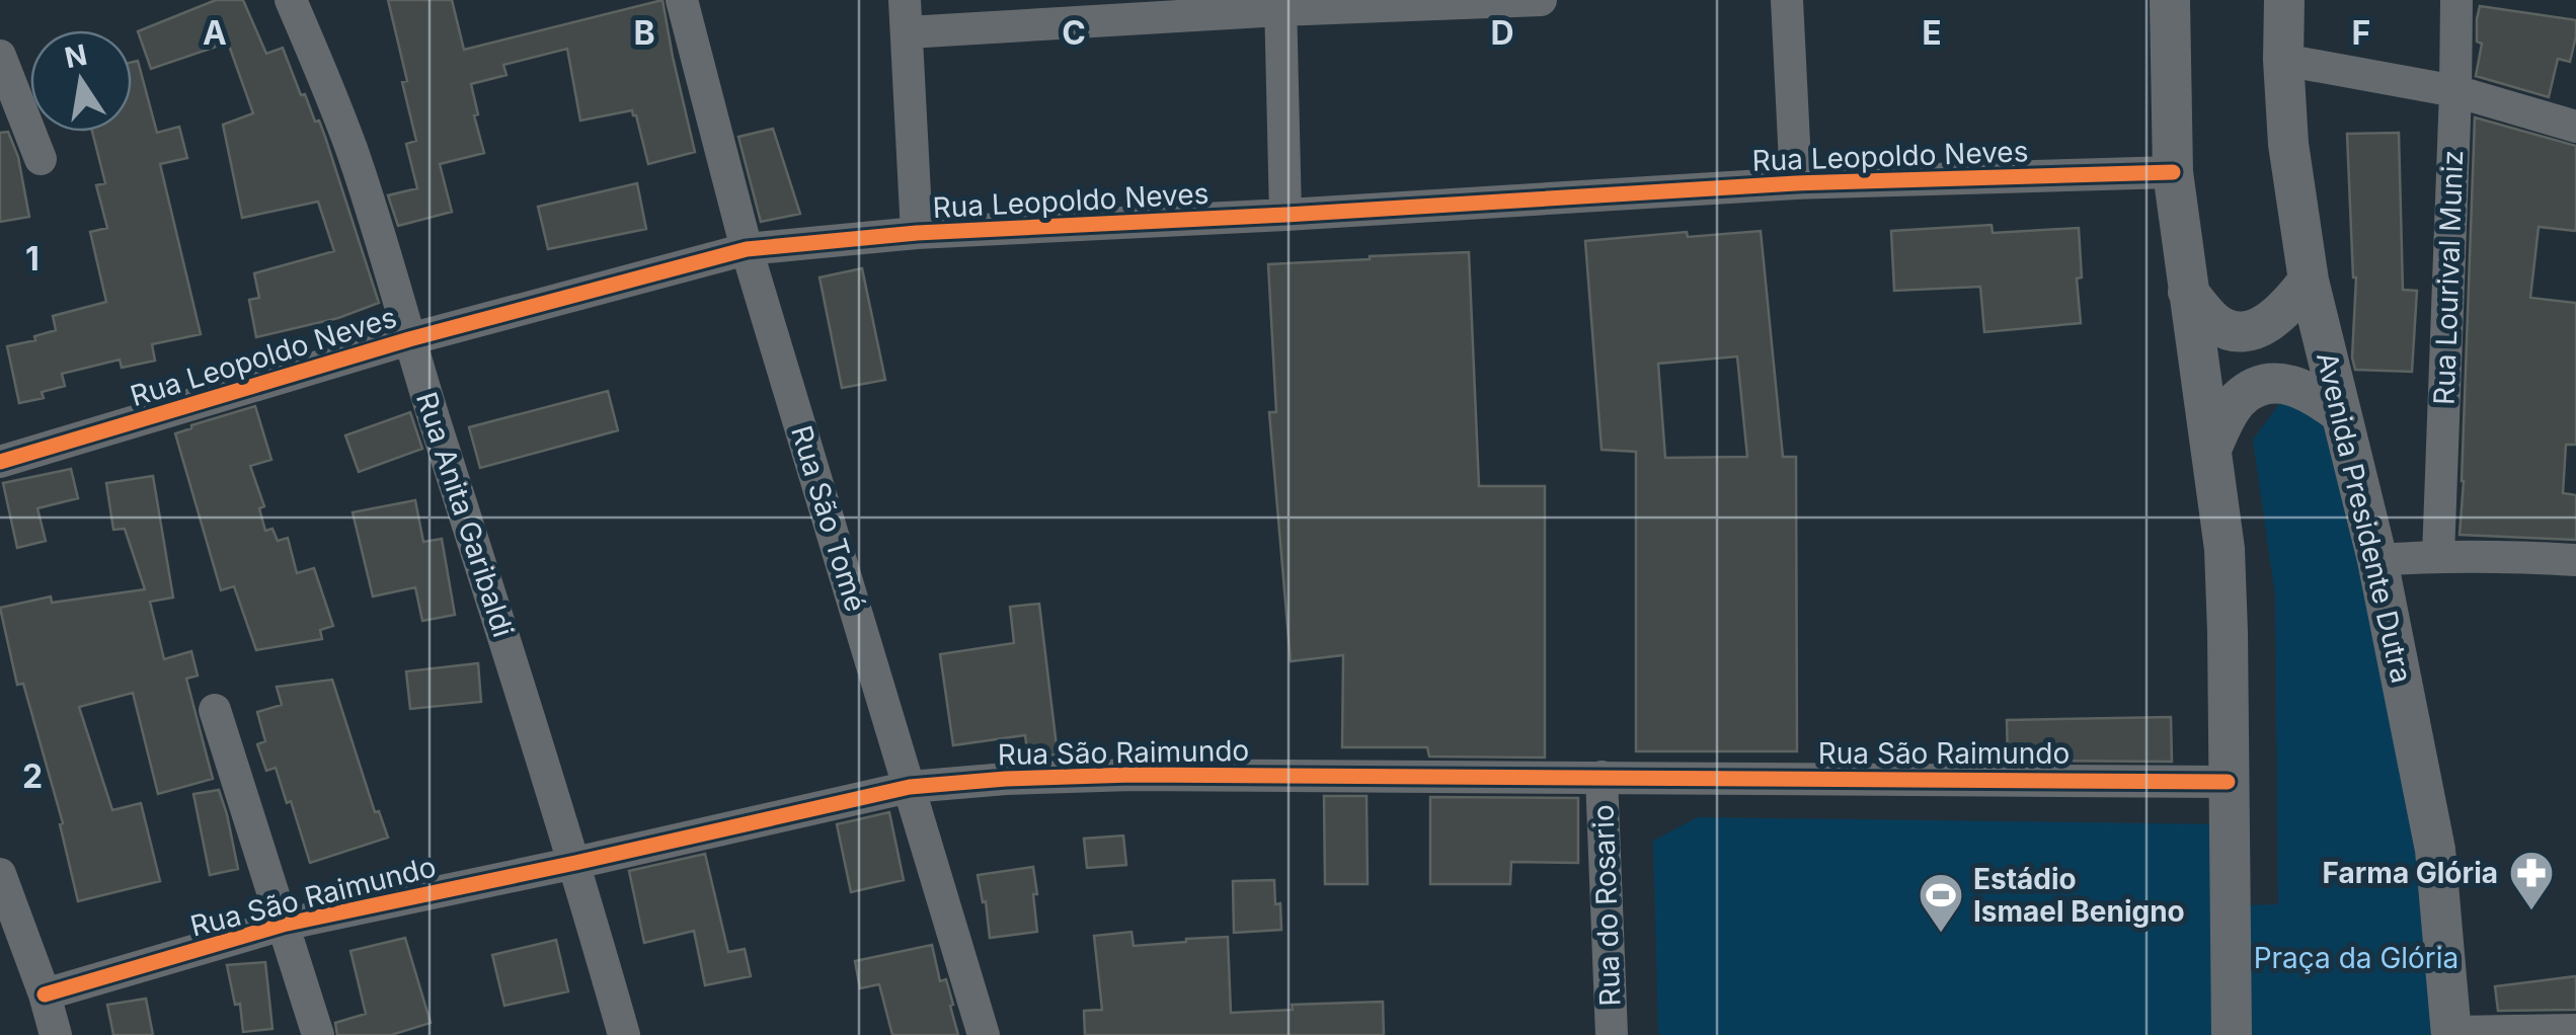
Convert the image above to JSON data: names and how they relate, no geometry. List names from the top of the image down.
{
  "streets": {
    "street": [
      "Rua Leopoldo Neves",
      "Rua Lourival Muniz",
      "Rua Anita Garibaldi",
      "Avenida Presidente Dutra",
      "Rua São Tomé",
      "Rua São Raimundo",
      "Rua do Rosario"
    ]
  },
  "crossings": [
    ["Rua Leopoldo Neves", "Rua Anita Garibaldi"],
    ["Rua Leopoldo Neves", "Rua São Tomé"],
    ["Rua Anita Garibaldi", "Rua São Raimundo"],
    ["Rua São Tomé", "Rua São Raimundo"],
    ["Rua São Raimundo", "Rua do Rosario"]
  ],
  "parks": ["Praça da Glória"],
  "places": {
    "pharmacy": ["Farma Glória"],
    "sports": ["Estádio Ismael Benigno"]
  },
  "north": "top",
  "grid": {
    "columns": [
      "A",
      "B",
      "C",
      "D",
      "E",
      "F"
    ],
    "rows": ["1", "2"]
  }
}
